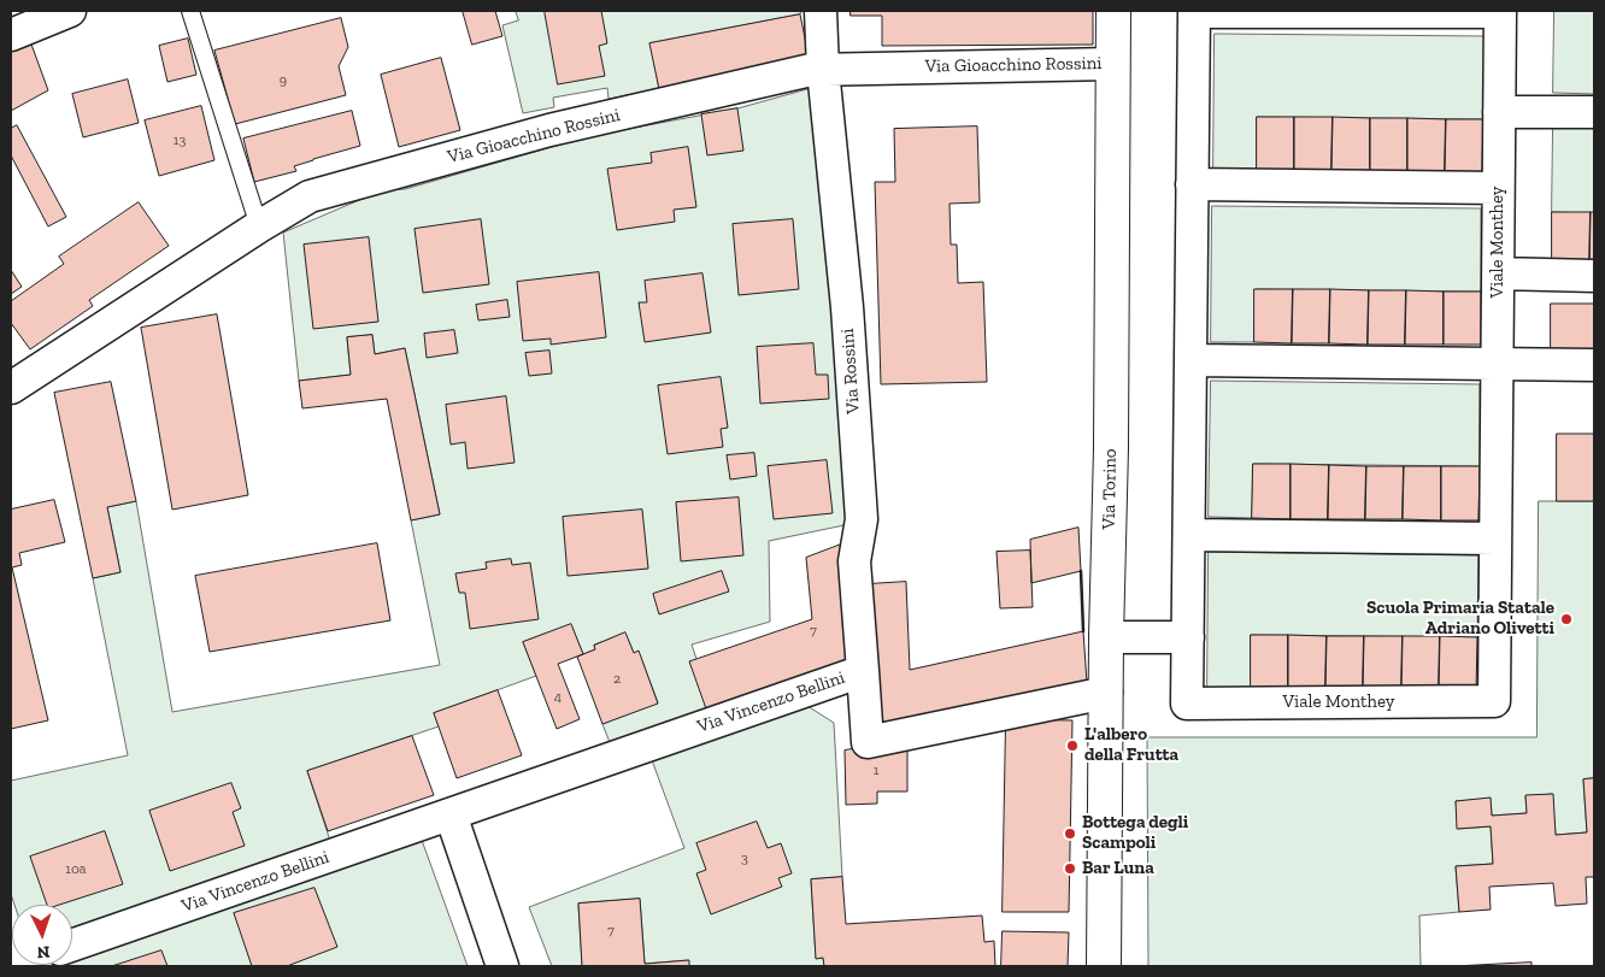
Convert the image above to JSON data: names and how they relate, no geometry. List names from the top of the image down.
{
  "streets": {
    "street": [
      "Via Gioacchino Rossini",
      "Viale Monthey",
      "Via Rossini",
      "Via Torino",
      "Via Vincenzo Bellini"
    ]
  },
  "crossings": [
    ["Via Gioacchino Rossini", "Via Rossini"],
    ["Via Gioacchino Rossini", "Via Torino"],
    ["Via Rossini", "Via Vincenzo Bellini"],
    ["Via Torino", "Via Vincenzo Bellini"]
  ],
  "places": [
    "Scuola Primaria Statale Adriano Olivetti",
    "L'albero della Frutta",
    "Bottega degli Scampoli",
    "Bar Luna"
  ],
  "house_numbers": [
    "9",
    "13",
    "7",
    "2",
    "4",
    "1",
    "3",
    "10a",
    "7"
  ],
  "north": "bottom"
}
